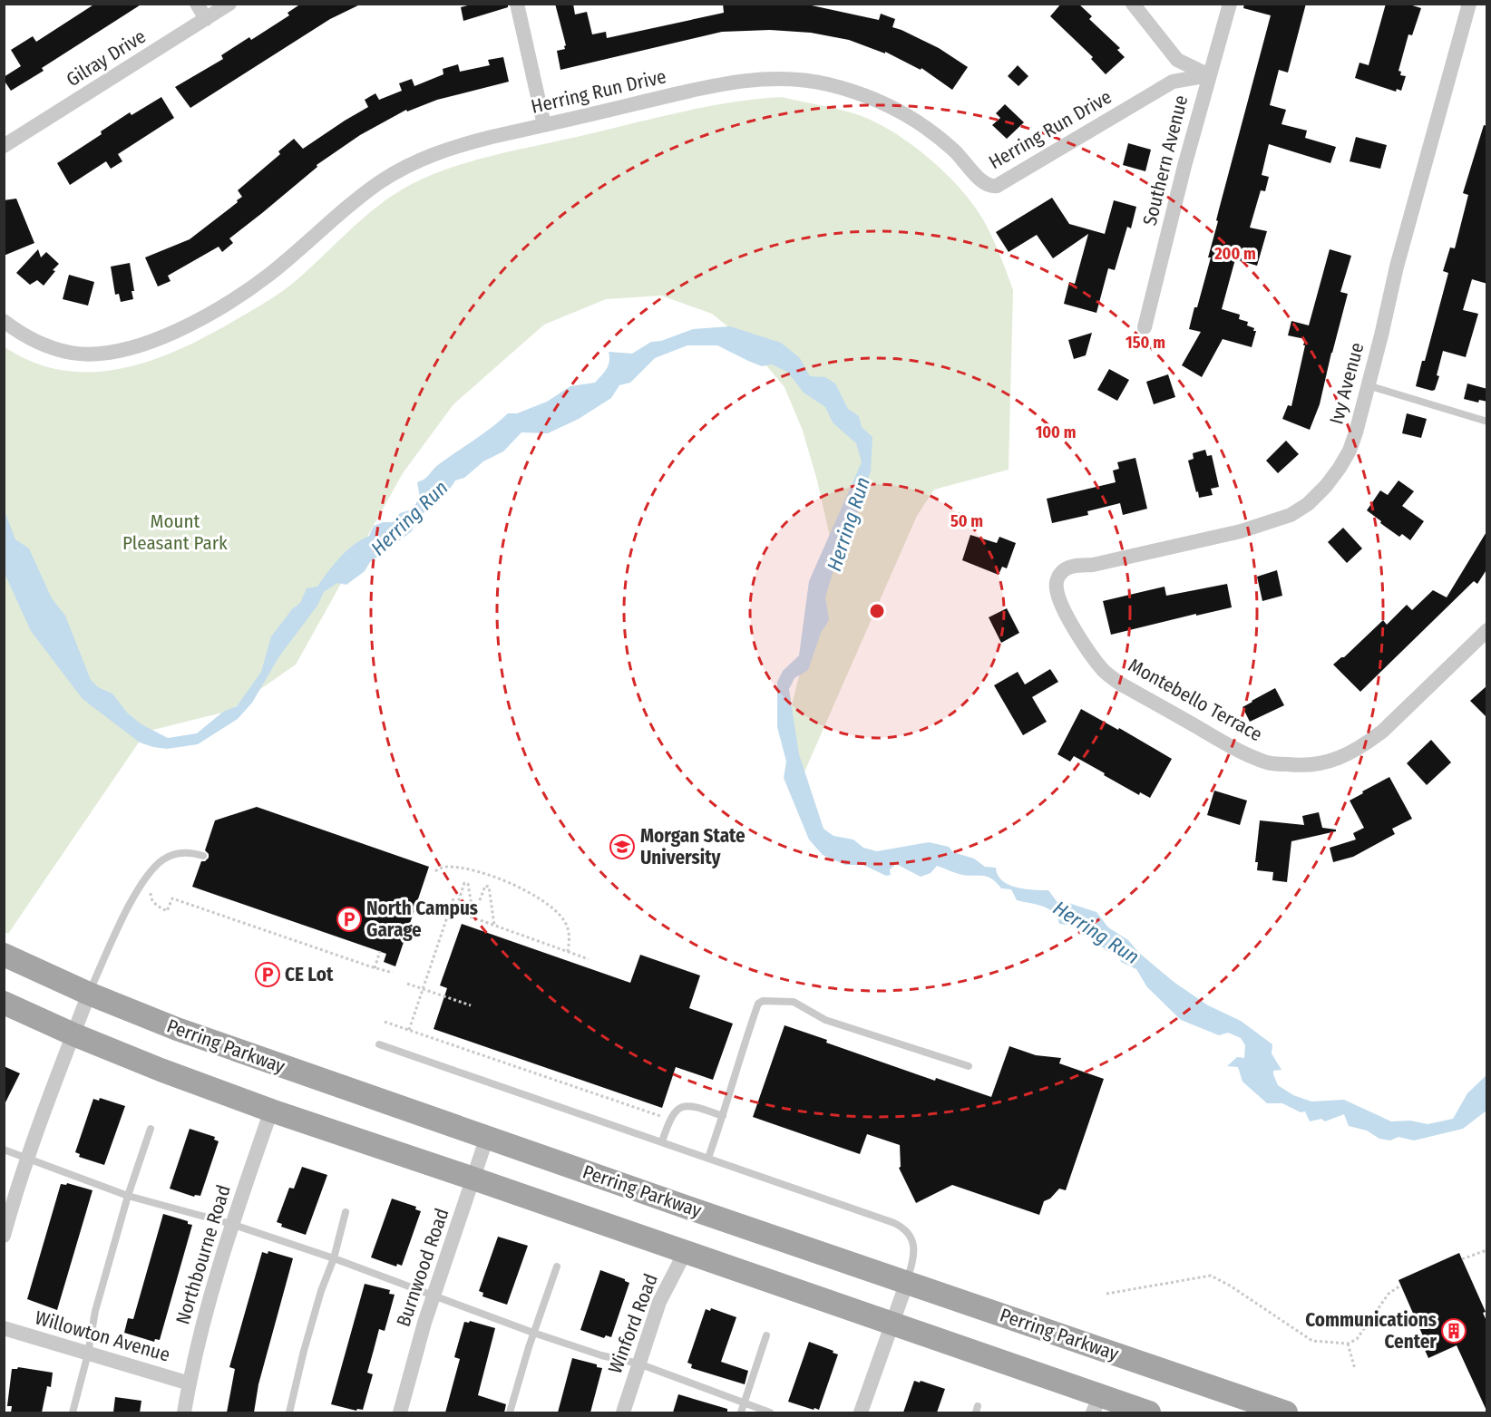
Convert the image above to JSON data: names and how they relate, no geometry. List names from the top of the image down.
{
  "streets": {
    "main road": ["Perring Parkway"],
    "street": [
      "Gilray Drive",
      "Herring Run Drive",
      "Southern Avenue",
      "Ivy Avenue",
      "Montebello Terrace",
      "Northbourne Road",
      "Burnwood Road",
      "Winford Road",
      "Willowton Avenue"
    ]
  },
  "crossings": [
    ["Herring Run Drive", "Southern Avenue"],
    ["Ivy Avenue", "Montebello Terrace"],
    ["Perring Parkway", "Burnwood Road"],
    ["Northbourne Road", "Willowton Avenue"]
  ],
  "water": ["Herring Run"],
  "parks": ["Mount Pleasant Park"],
  "places": {
    "school or university": ["Morgan State University"],
    "parking": ["North Campus Garage", "CE Lot"],
    "building": ["Communications Center"]
  },
  "rings": [
    "200 m",
    "150 m",
    "100 m",
    "50 m"
  ]
}
